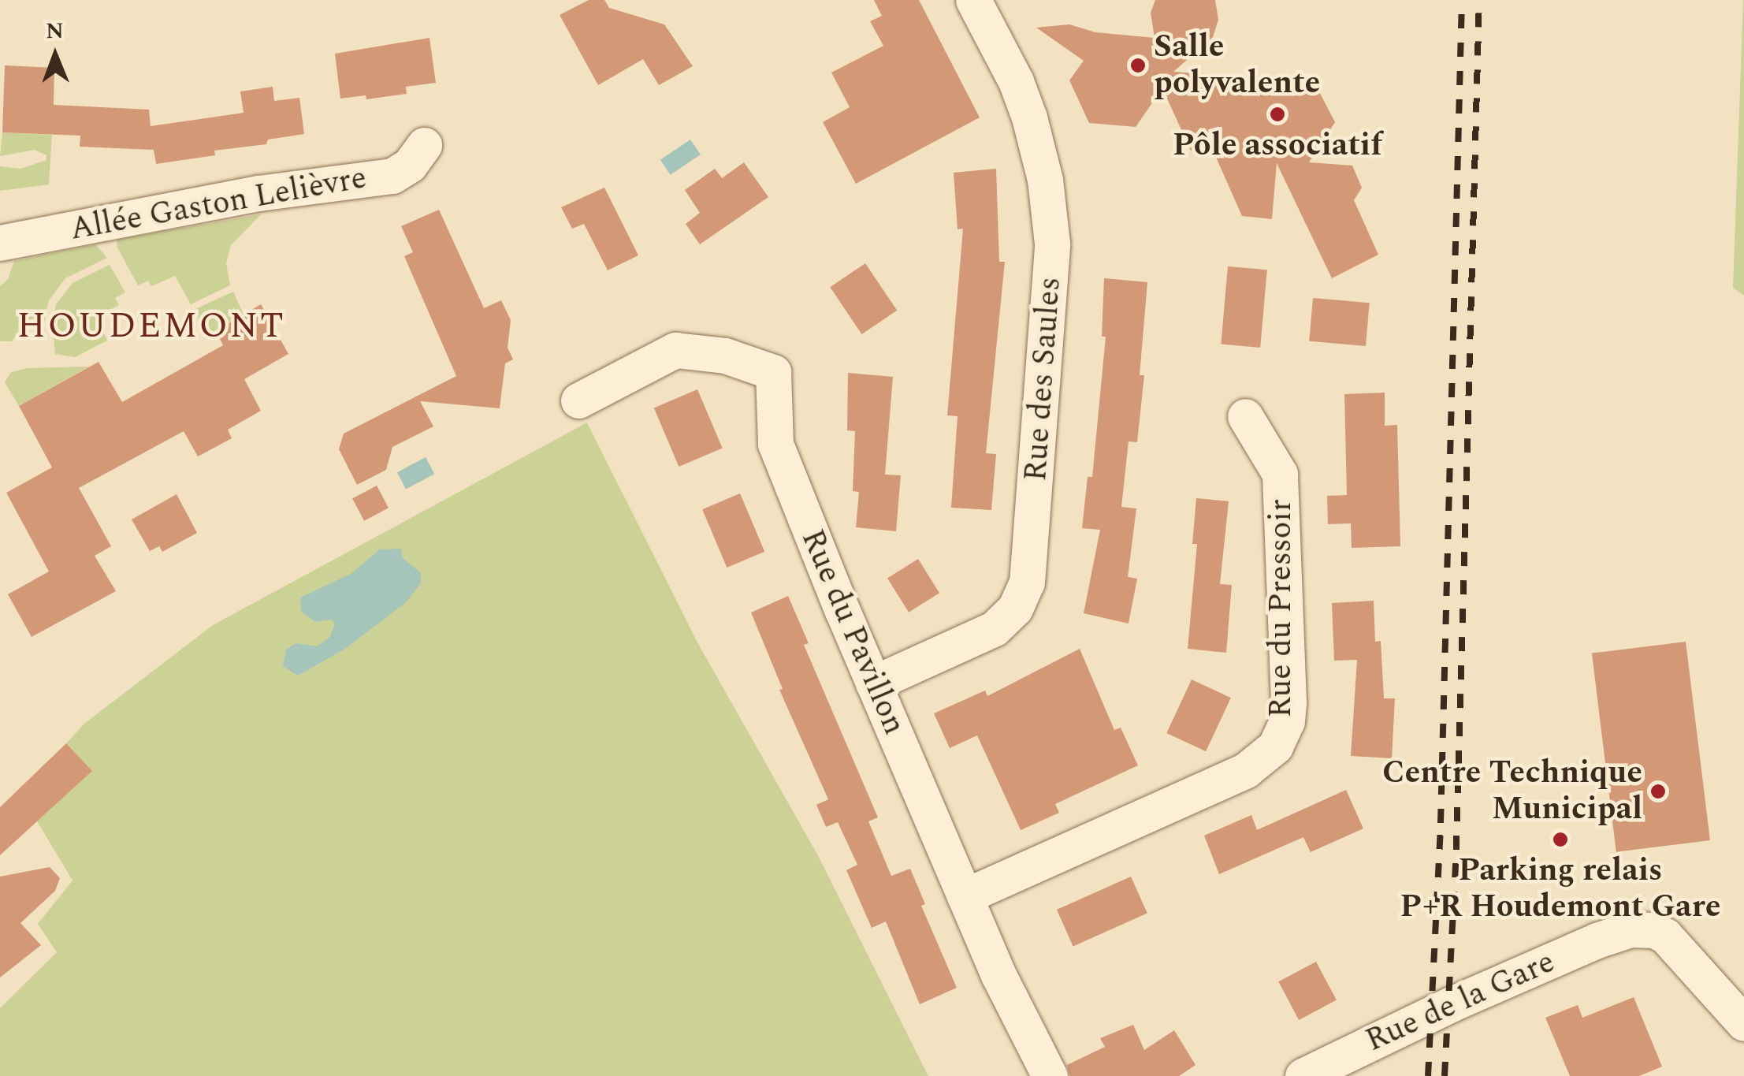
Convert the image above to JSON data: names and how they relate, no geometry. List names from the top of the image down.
{
  "streets": {
    "street": [
      "Allée Gaston Lelièvre",
      "Rue des Saules",
      "Rue du Pressoir",
      "Rue du Pavillon",
      "Rue de la Gare"
    ]
  },
  "crossings": [
    ["Rue des Saules", "Rue du Pavillon"],
    ["Rue du Pressoir", "Rue du Pavillon"]
  ],
  "districts": ["HOUDEMONT"],
  "places": [
    "Salle polyvalente",
    "Pôle associatif",
    "Centre Technique Municipal",
    "Parking relais P+R Houdemont Gare"
  ],
  "north": "top"
}
